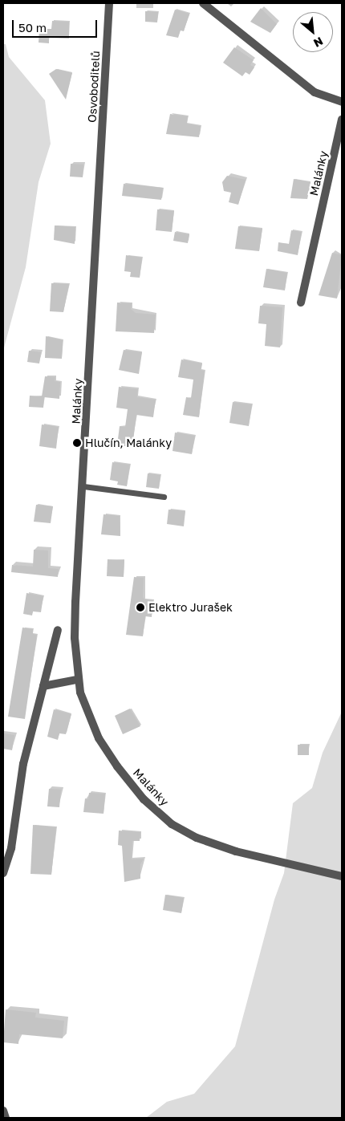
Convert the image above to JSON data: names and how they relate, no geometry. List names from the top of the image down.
{
  "streets": {
    "street": ["Osvoboditelů", "Malánky"]
  },
  "crossings": [
    ["Osvoboditelů", "Malánky"]
  ],
  "places": ["Hlučín, Malánky", "Elektro Jurašek"],
  "scale_bar": "50 m",
  "north": "bottom right"
}
